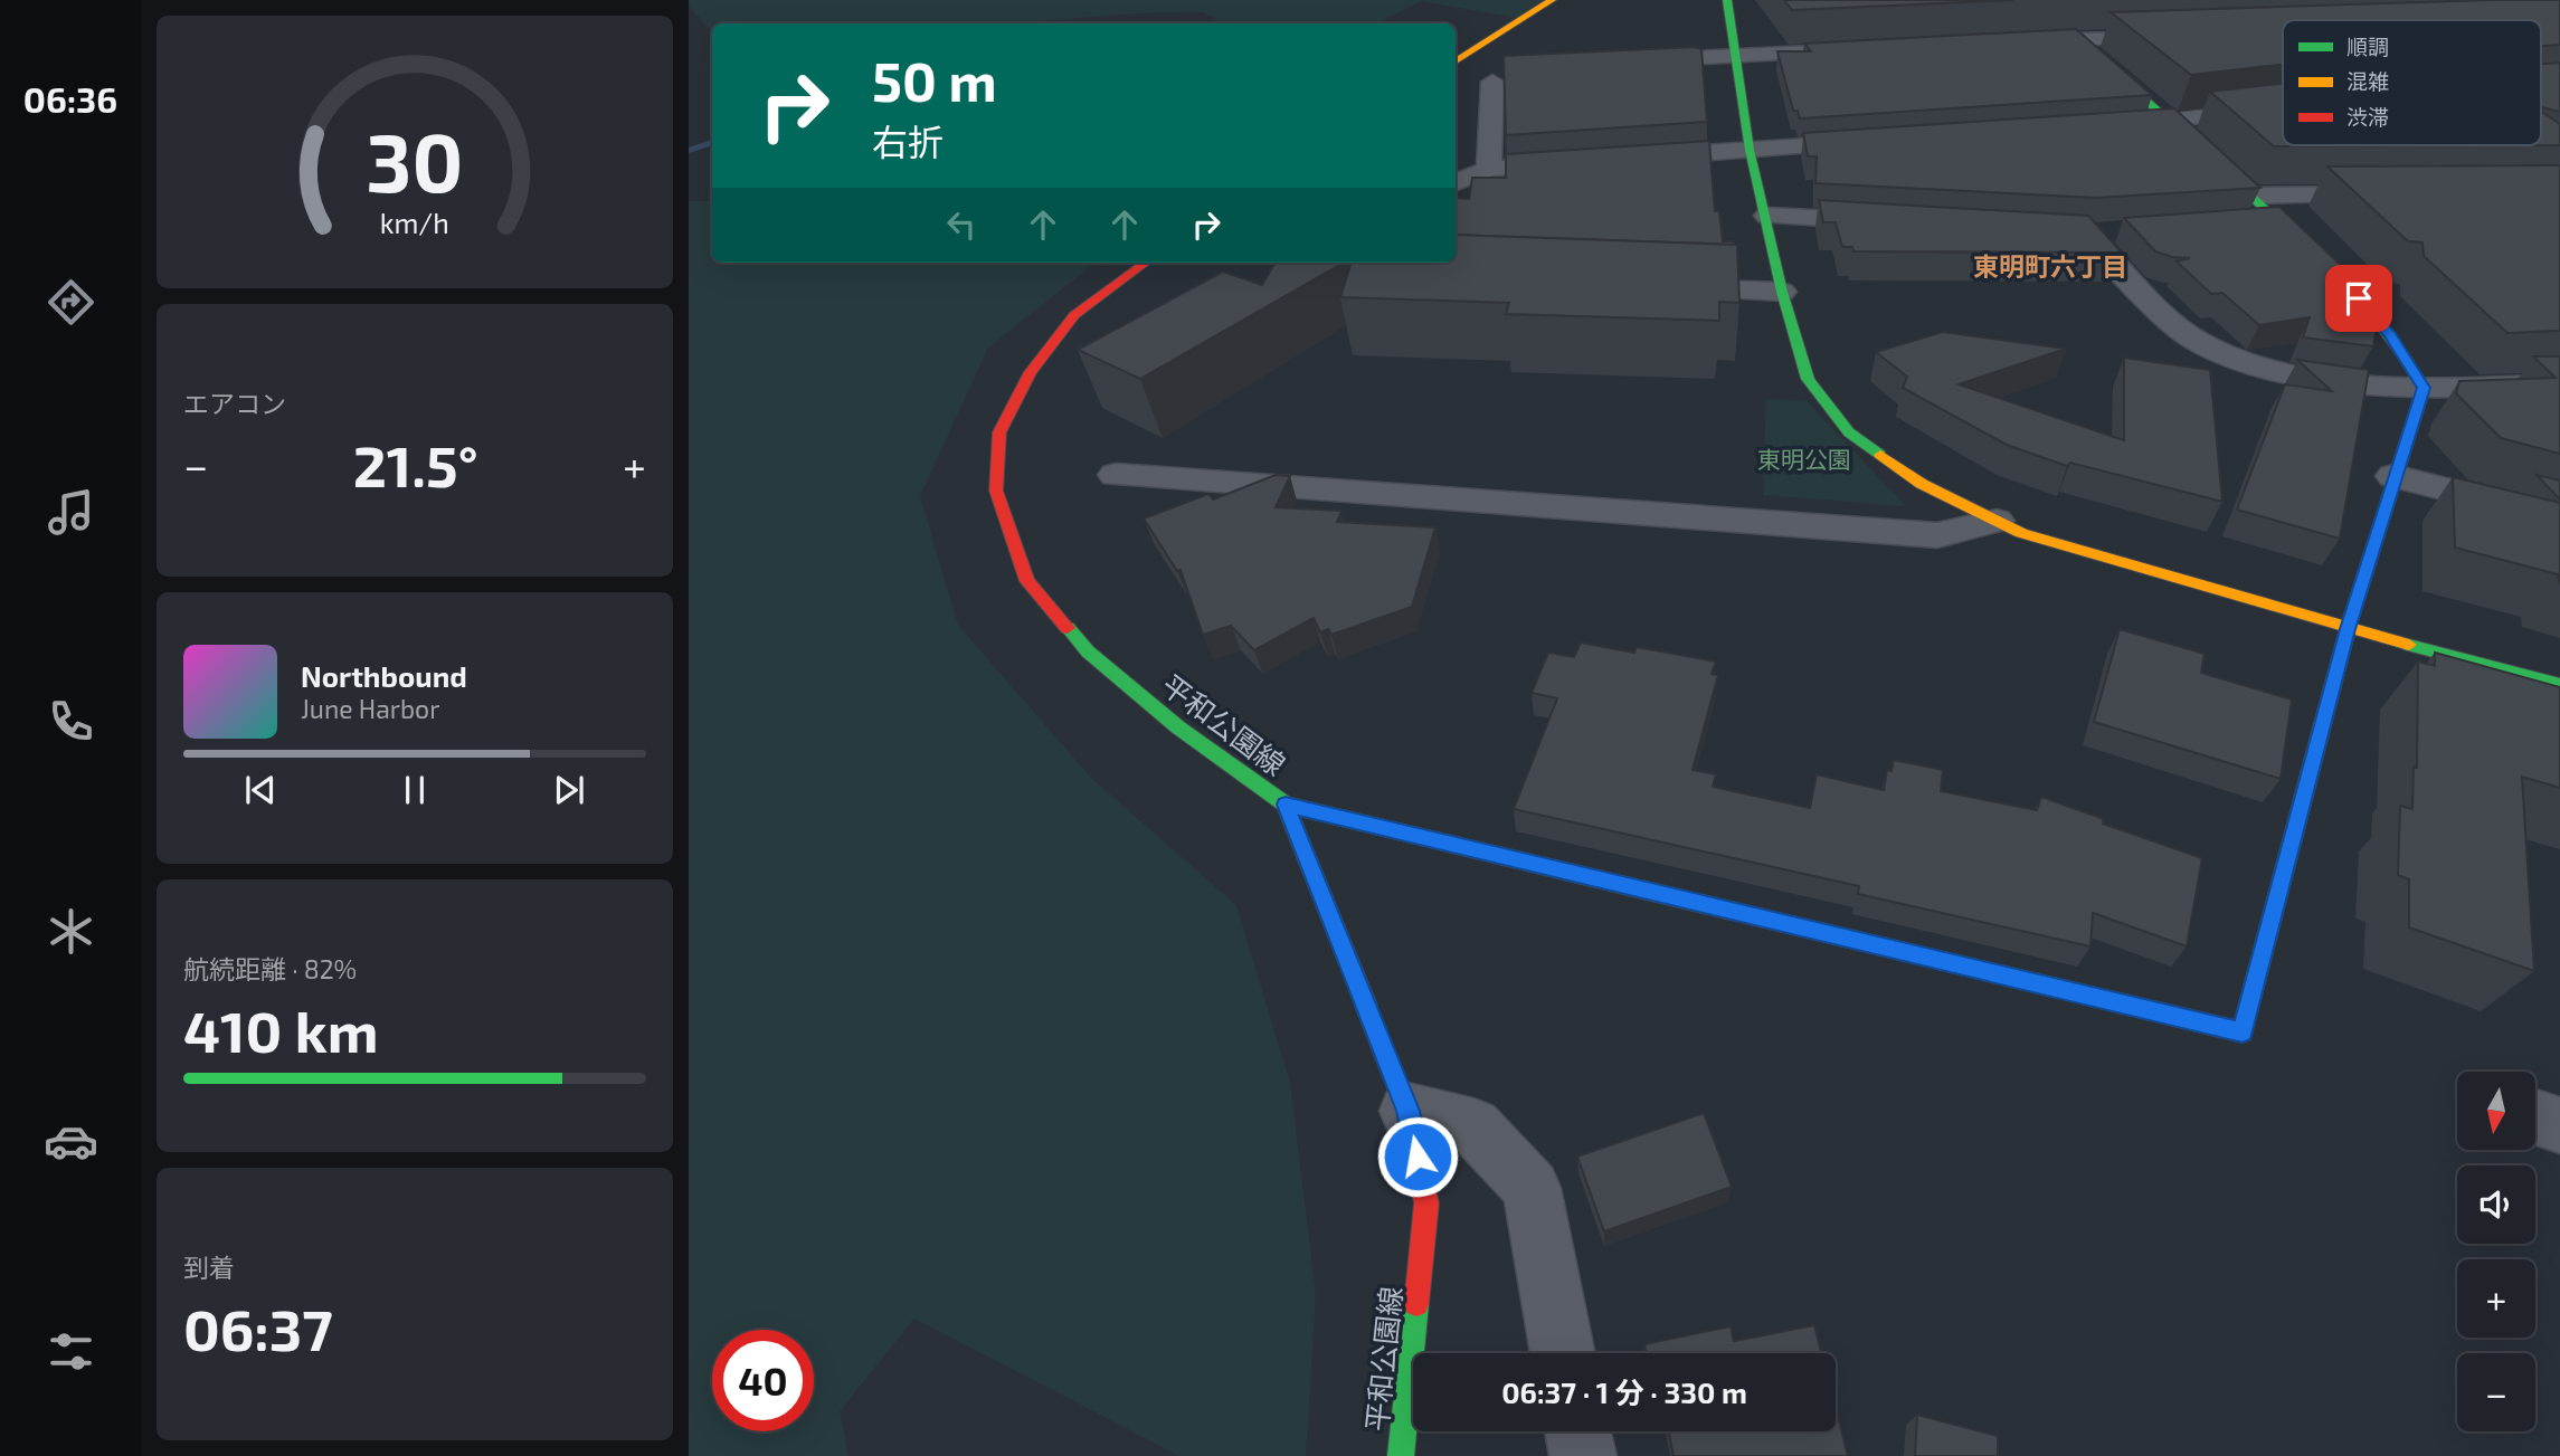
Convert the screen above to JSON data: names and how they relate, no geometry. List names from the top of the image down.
{
  "streets": {
    "street": ["平和公園線"]
  },
  "districts": ["東明町六丁目"],
  "parks": ["東明公園"],
  "legend": ["順調", "混雑", "渋滞"],
  "north": "bottom",
  "page": {
    "tabs": "06:36",
    "turn": ["50 m", "右折"],
    "tile": [
      "エアコン",
      ["航続距離 · 82%", "410 km"],
      ["到着", "06:37"]
    ],
    "heat": ["−", "21.5°", "+"],
    "song": ["Northbound", "June Harbor"],
    "map_buttons": ["+", "−"],
    "limit": "40",
    "trip": "06:37 · 1 分 · 330 m",
    "gauge": ["30", "km/h"]
  }
}
